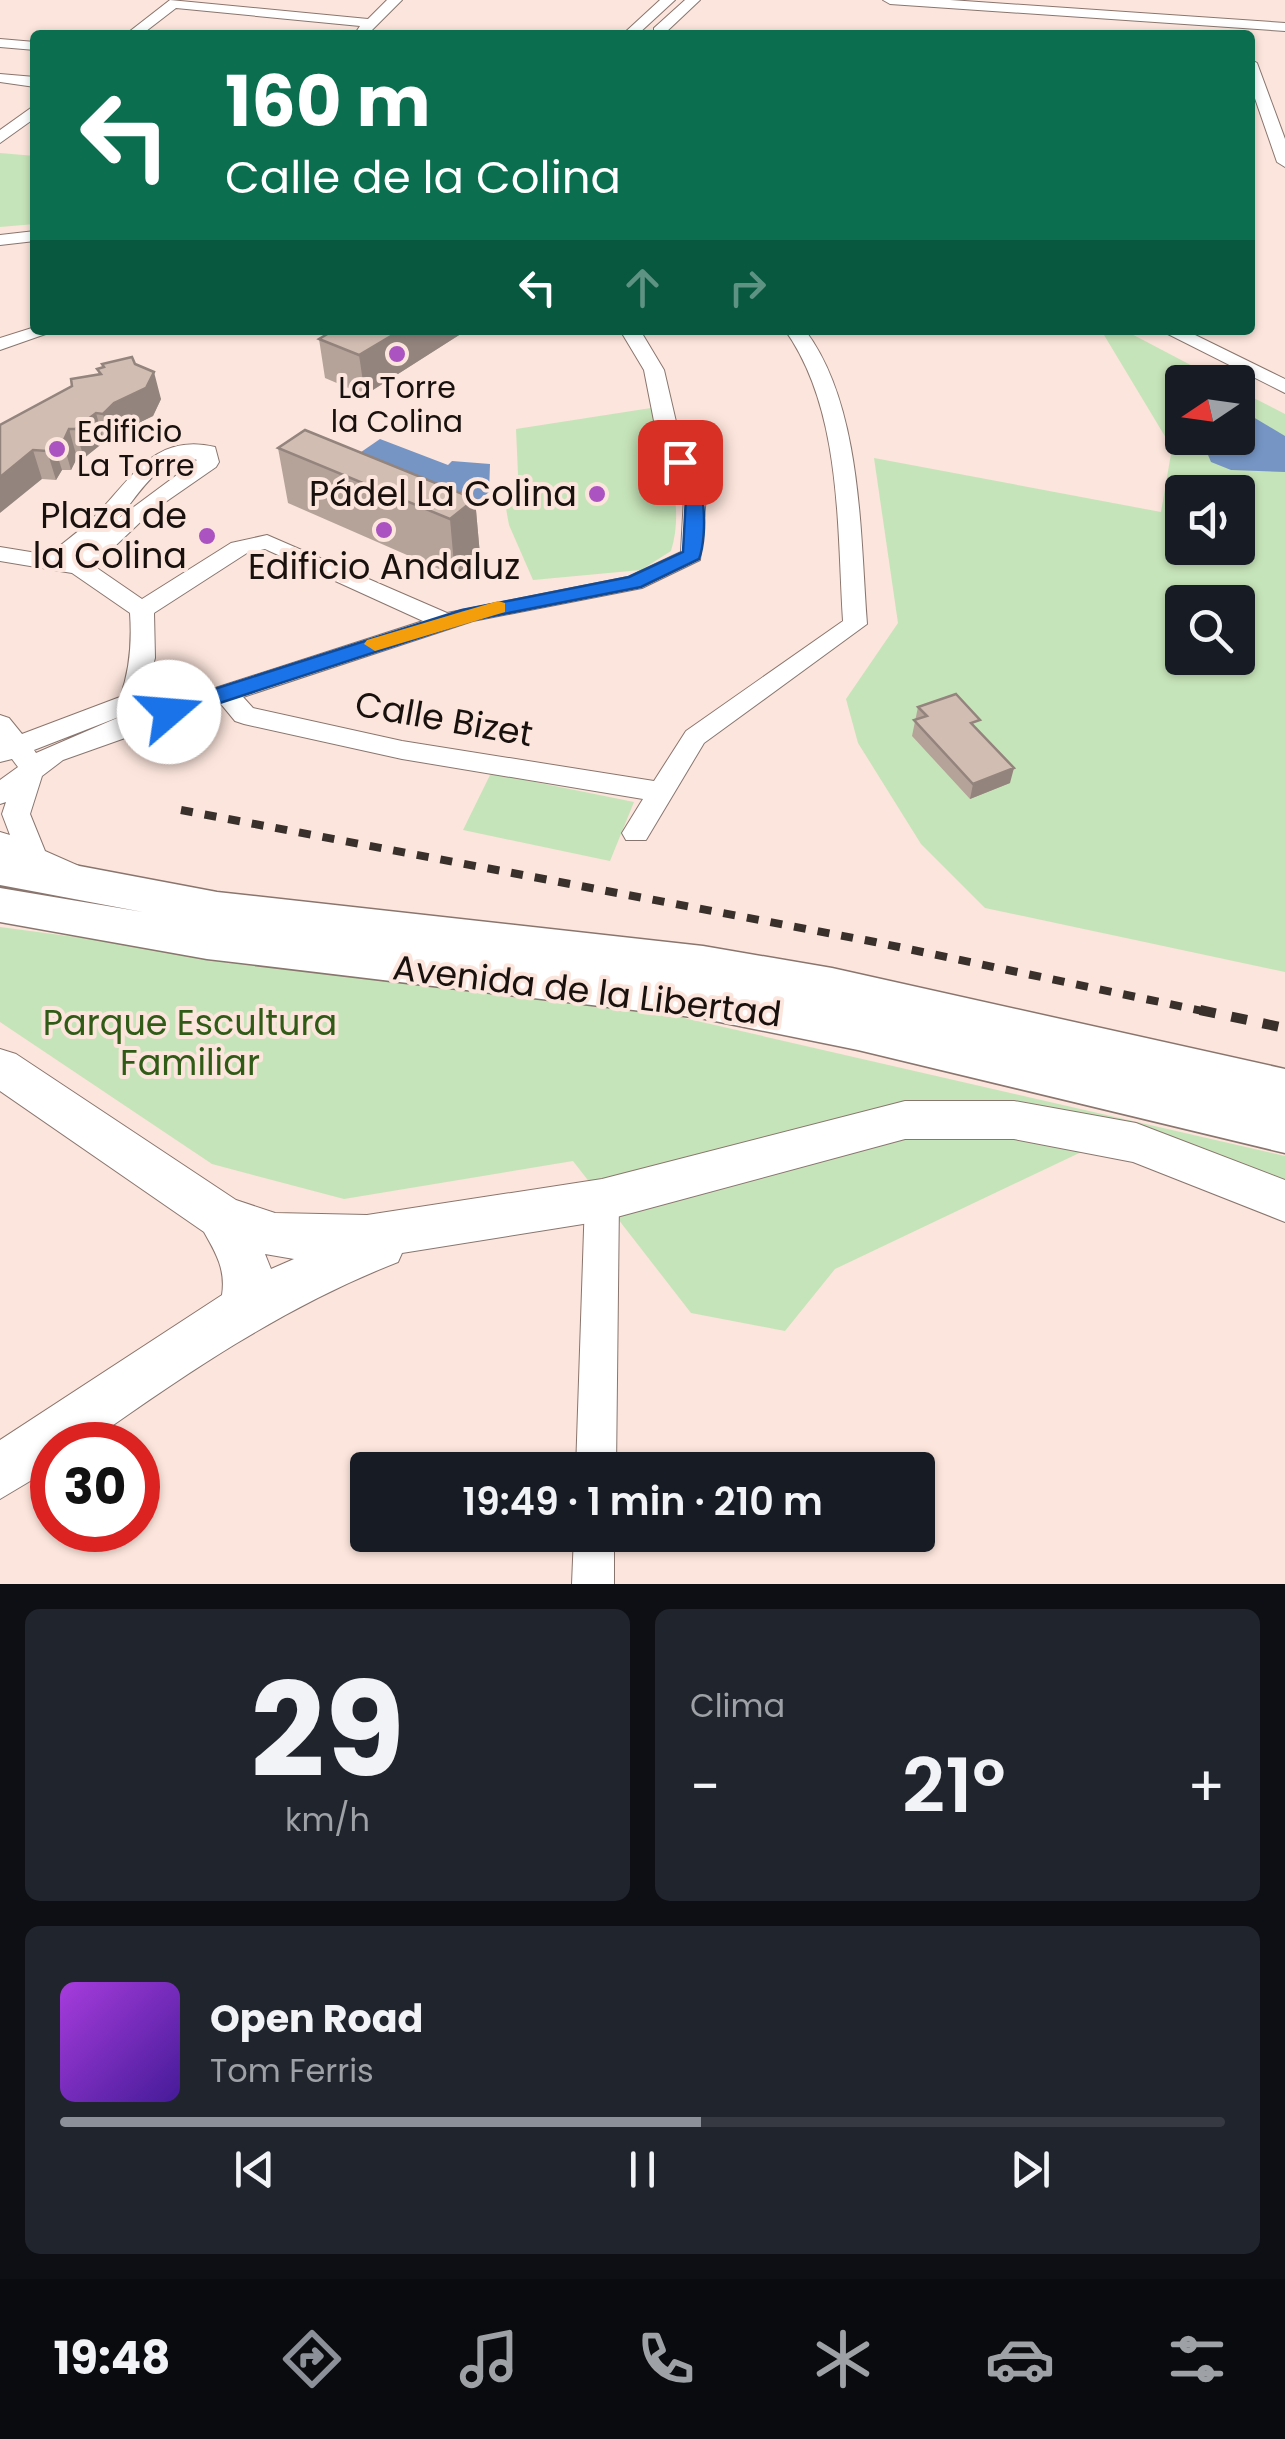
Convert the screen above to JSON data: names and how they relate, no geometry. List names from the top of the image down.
{
  "streets": {
    "main road": ["Avenida de la Libertad"],
    "street": ["Calle Bizet"]
  },
  "parks": ["Parque Escultura Familiar"],
  "places": [
    "La Torre la Colina",
    "Edificio La Torre",
    "Pádel La Colina",
    "Edificio Andaluz",
    "Plaza de la Colina"
  ],
  "north": "left",
  "page": {
    "turn": ["160 m", "Calle de la Colina"],
    "limit": "30",
    "trip": "19:49 · 1 min · 210 m",
    "tile": [
      ["29", "km/h"],
      "Clima"
    ],
    "heat": ["−", "21°", "+"],
    "song": ["Open Road", "Tom Ferris"],
    "tabs": "19:48"
  }
}
